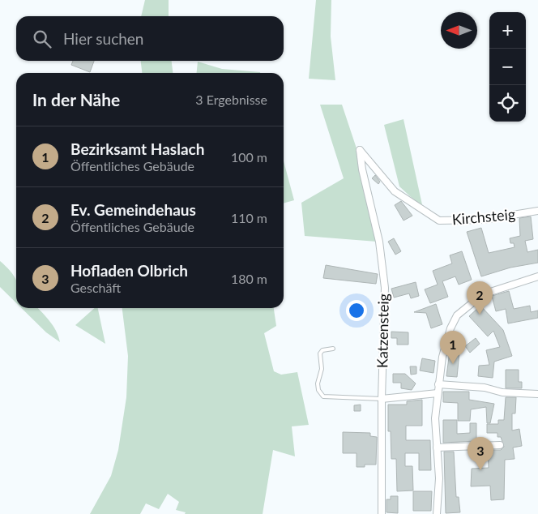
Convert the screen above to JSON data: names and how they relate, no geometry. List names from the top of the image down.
{
  "streets": {
    "street": ["Kirchsteig", "Katzensteig"]
  },
  "crossings": [
    ["Kirchsteig", "Katzensteig"]
  ],
  "north": "left",
  "page": {
    "map_buttons": ["+", "−"],
    "search": "Hier suchen",
    "heading": ["In der Nähe", "3 Ergebnisse"],
    "list": [
      {
        "mark": "1",
        "name": "Bezirksamt Haslach",
        "note": "Öffentliches Gebäude",
        "value": "100 m"
      },
      {
        "mark": "2",
        "name": "Ev. Gemeindehaus",
        "note": "Öffentliches Gebäude",
        "value": "110 m"
      },
      {
        "mark": "3",
        "name": "Hofladen Olbrich",
        "note": "Geschäft",
        "value": "180 m"
      }
    ],
    "pins": ["2", "1", "3"]
  }
}
